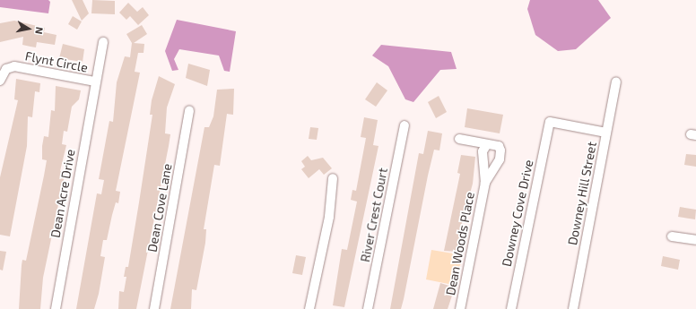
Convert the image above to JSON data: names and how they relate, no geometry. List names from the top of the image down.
{
  "streets": {
    "street": [
      "Flynt Circle",
      "Dean Acre Drive",
      "Downey Hill Street",
      "Dean Cove Lane",
      "Downey Cove Drive",
      "River Crest Court",
      "Dean Woods Place"
    ]
  },
  "crossings": [
    ["Flynt Circle", "Dean Acre Drive"],
    ["Downey Hill Street", "Downey Cove Drive"]
  ],
  "north": "right"
}
